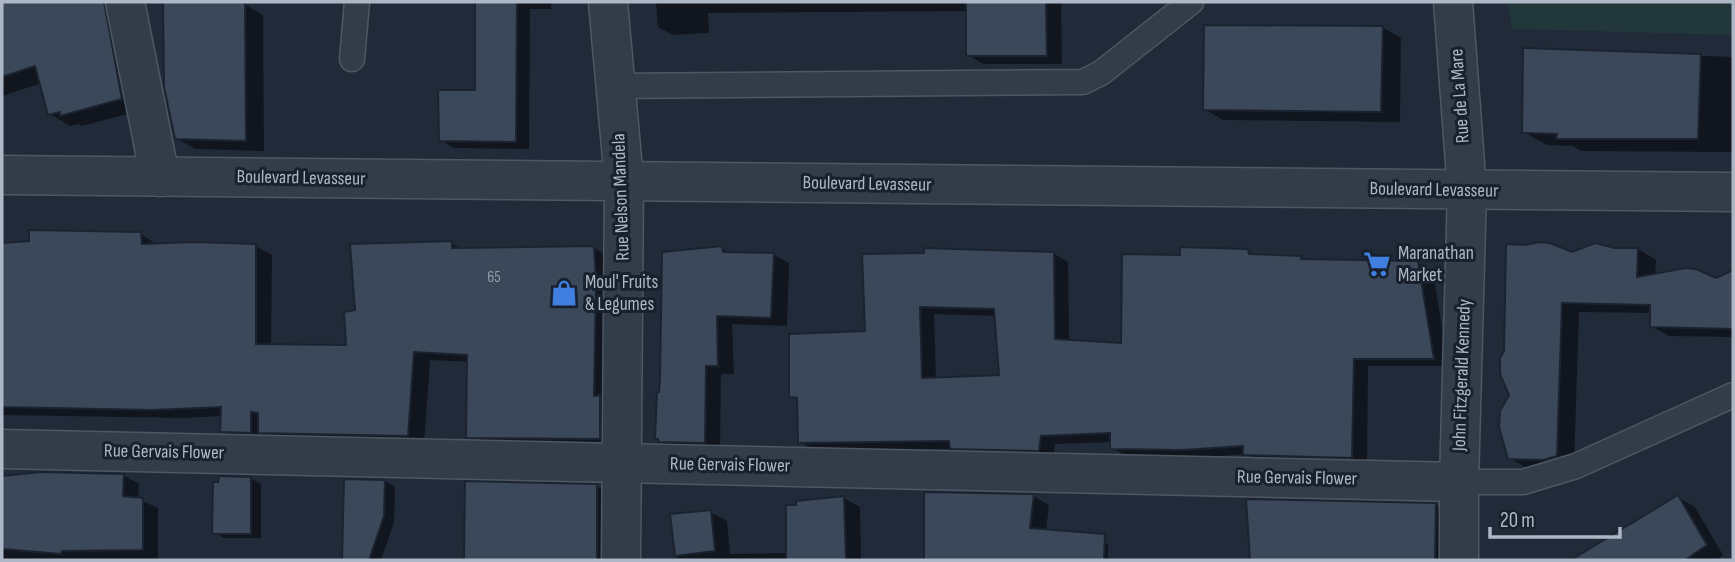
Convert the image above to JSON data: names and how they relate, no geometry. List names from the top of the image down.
{
  "streets": {
    "street": [
      "Rue de La Mare",
      "Boulevard Levasseur",
      "Rue Nelson Mandela",
      "John Fitzgerald Kennedy",
      "Rue Gervais Flower"
    ]
  },
  "crossings": [
    ["Rue de La Mare", "Boulevard Levasseur"],
    ["Rue de La Mare", "John Fitzgerald Kennedy"],
    ["Boulevard Levasseur", "Rue Nelson Mandela"],
    ["Boulevard Levasseur", "John Fitzgerald Kennedy"],
    ["Rue Nelson Mandela", "Rue Gervais Flower"],
    ["John Fitzgerald Kennedy", "Rue Gervais Flower"]
  ],
  "places": {
    "supermarket": ["Maranathan Market"],
    "shop": ["Moul' Fruits & Legumes"]
  },
  "house_numbers": ["65"],
  "scale_bar": "20 m"
}
